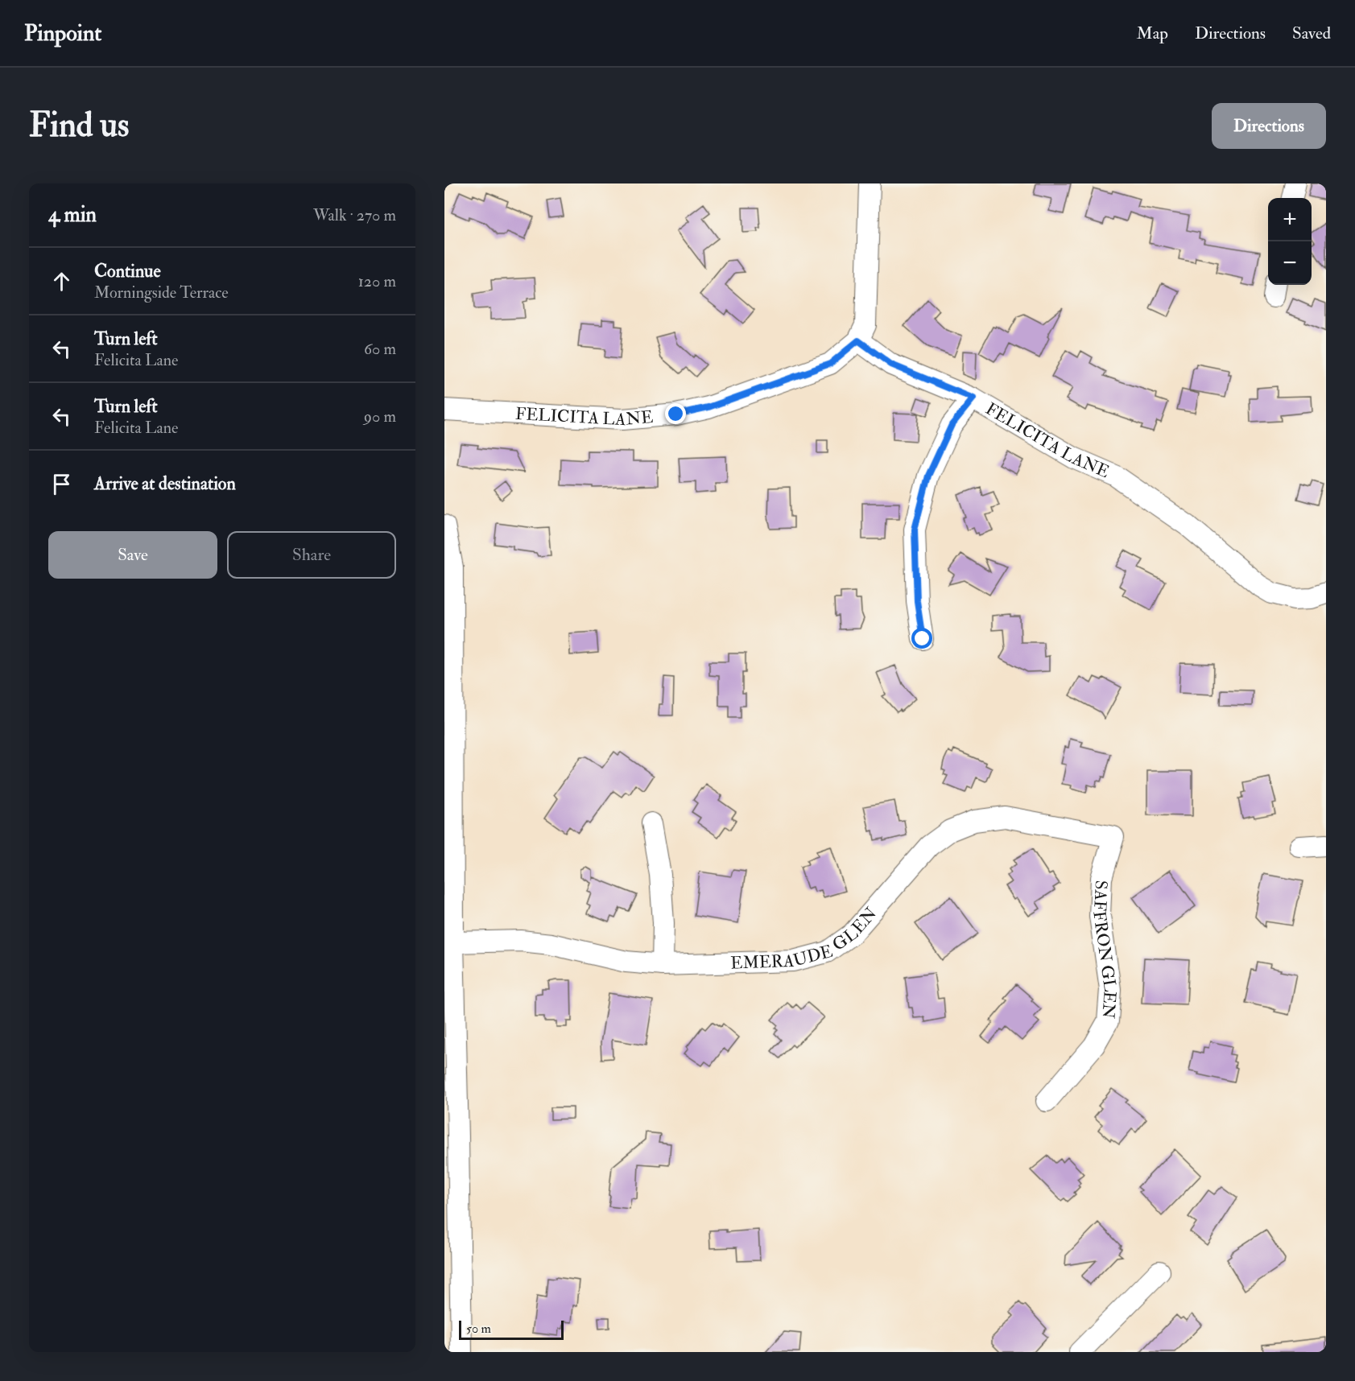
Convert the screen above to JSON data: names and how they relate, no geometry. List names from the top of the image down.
{
  "streets": {
    "street": ["FELICITA LANE", "EMERAUDE GLEN", "SAFFRON GLEN"]
  },
  "crossings": [
    ["EMERAUDE GLEN", "SAFFRON GLEN"]
  ],
  "scale_bar": "50 m",
  "page": {
    "header": "Pinpoint",
    "nav": ["Map", "Directions", "Saved"],
    "buttons": [
      "Directions",
      ["Save", "Share"]
    ],
    "title": "Find us",
    "heading": ["4 min", "Walk · 270 m"],
    "map_buttons": ["+", "−"],
    "list": [
      ["Continue", "Morningside Terrace", "120 m"],
      ["Turn left", "Felicita Lane", "60 m"],
      ["Turn left", "Felicita Lane", "90 m"],
      "Arrive at destination"
    ],
    "scale": "50 m"
  }
}
